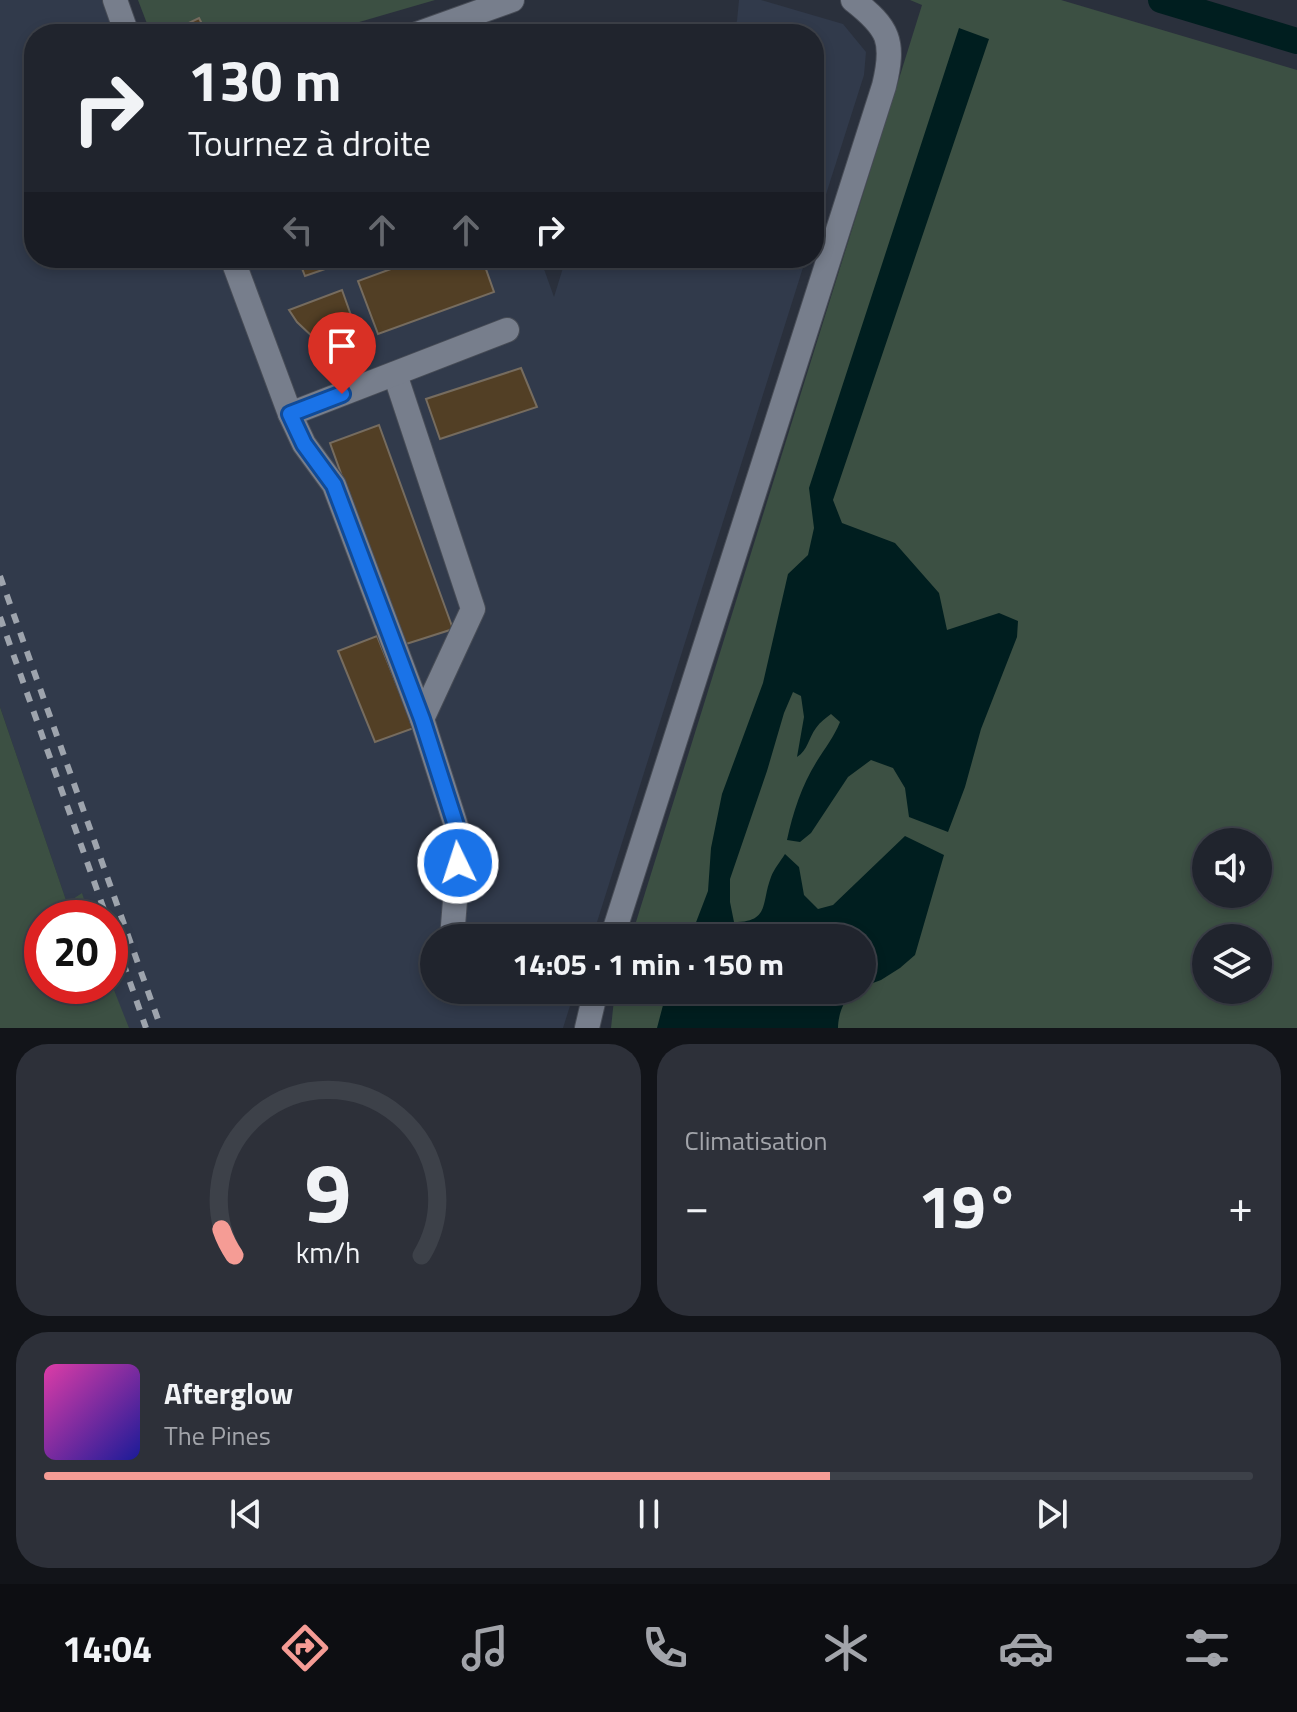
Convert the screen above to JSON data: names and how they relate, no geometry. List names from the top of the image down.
{
  "page": {
    "turn": ["130 m", "Tournez à droite"],
    "limit": "20",
    "trip": "14:05 · 1 min · 150 m",
    "tile": "Climatisation",
    "heat": ["−", "19°", "+"],
    "song": ["Afterglow", "The Pines"],
    "tabs": "14:04",
    "gauge": ["9", "km/h"]
  }
}
